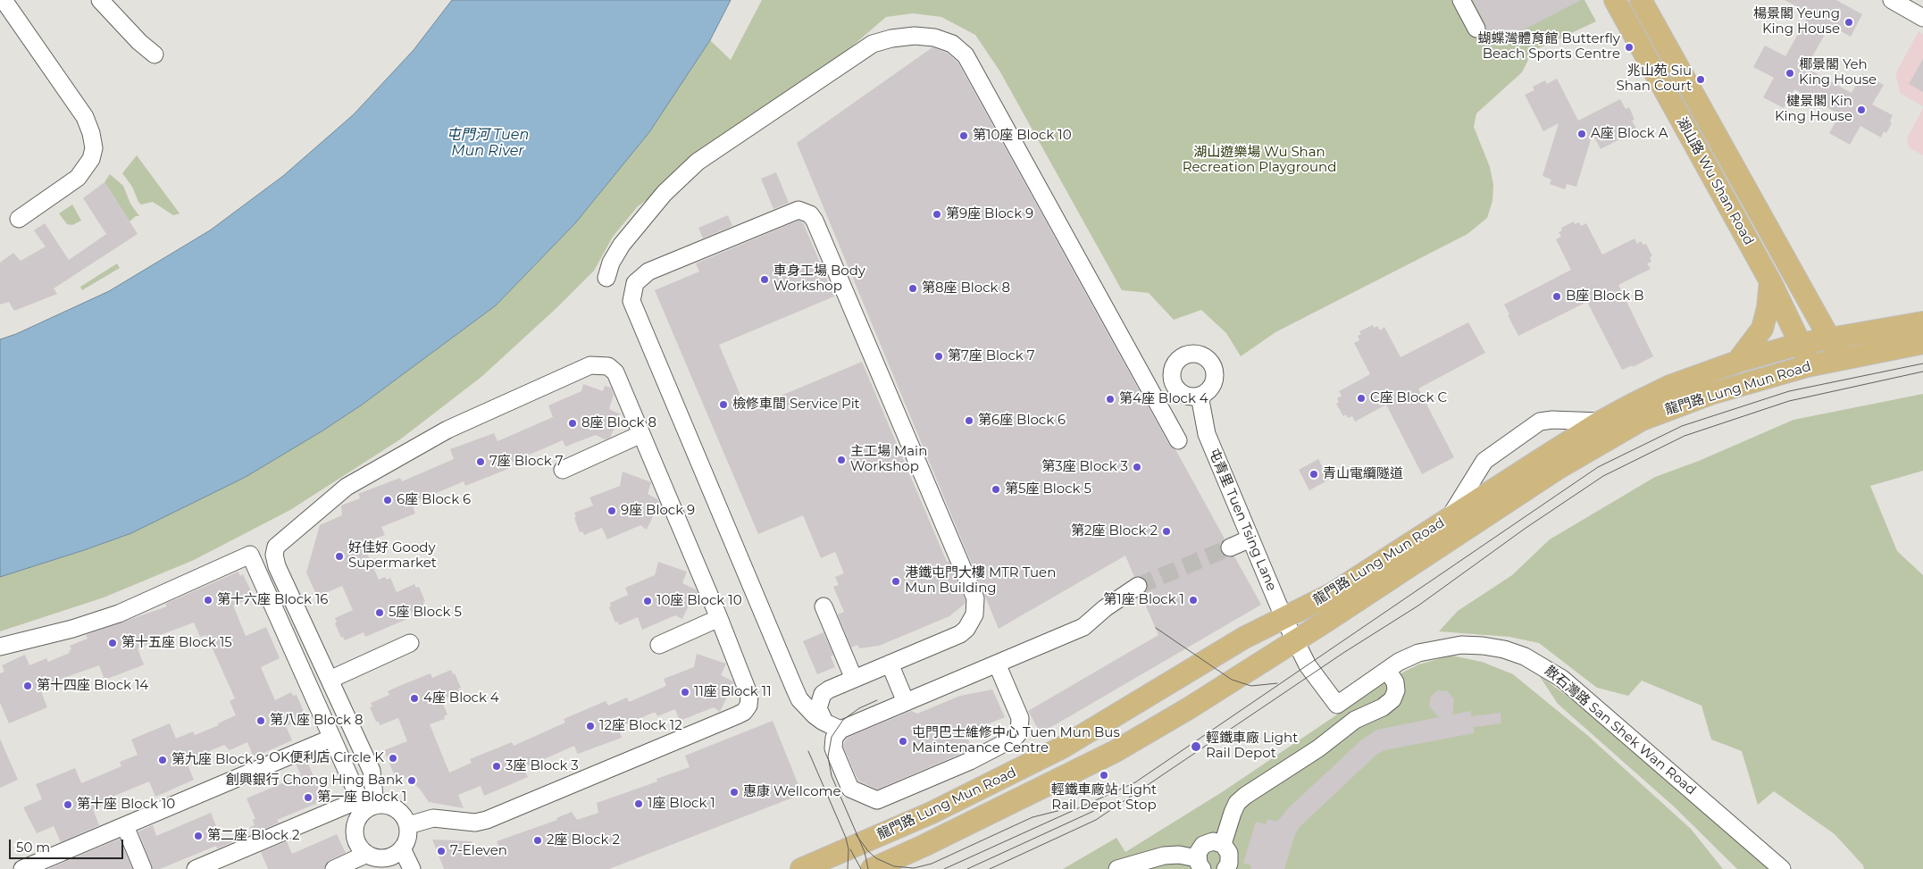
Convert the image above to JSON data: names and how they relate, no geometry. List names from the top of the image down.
{
  "streets": {
    "main road": ["湖山路 Wu Shan Road", "龍門路 Lung Mun Road"],
    "street": ["屯青里 Tuen Tsing Lane", "散石灣路 San Shek Wan Road"]
  },
  "crossings": [
    ["湖山路 Wu Shan Road", "龍門路 Lung Mun Road"],
    ["龍門路 Lung Mun Road", "屯青里 Tuen Tsing Lane"],
    ["屯青里 Tuen Tsing Lane", "散石灣路 San Shek Wan Road"]
  ],
  "water": ["屯門河 Tuen Mun River"],
  "parks": ["湖山遊樂場 Wu Shan Recreation Playground"],
  "places": [
    "楊景閣 Yeung King House",
    "蝴蝶灣體育館 Butterfly Beach Sports Centre",
    "椰景閣 Yeh King House",
    "兆山苑 Siu Shan Court",
    "楗景閣 Kin King House",
    "A座 Block A",
    "第10座 Block 10",
    "第9座 Block 9",
    "車身工場 Body Workshop",
    "第8座 Block 8",
    "B座 Block B",
    "第7座 Block 7",
    "C座 Block C",
    "第4座 Block 4",
    "檢修車間 Service Pit",
    "第6座 Block 6",
    "8座 Block 8",
    "主工場 Main Workshop",
    "7座 Block 7",
    "第3座 Block 3",
    "青山電纜隧道",
    "第5座 Block 5",
    "6座 Block 6",
    "9座 Block 9",
    "第2座 Block 2",
    "好佳好 Goody Supermarket",
    "港鐵屯門大樓 MTR Tuen Mun Building",
    "第十六座 Block 16",
    "第1座 Block 1",
    "10座 Block 10",
    "5座 Block 5",
    "第十五座 Block 15",
    "第十四座 Block 14",
    "11座 Block 11",
    "4座 Block 4",
    "第八座 Block 8",
    "12座 Block 12",
    "屯門巴士維修中心 Tuen Mun Bus Maintenance Centre",
    "輕鐵車廠 Light Rail Depot",
    "OK便利店 Circle K",
    "第九座 Block 9",
    "3座 Block 3",
    "輕鐵車廠站 Light Rail Depot Stop",
    "創興銀行 Chong Hing Bank",
    "惠康 Wellcome",
    "第一座 Block 1",
    "1座 Block 1",
    "第十座 Block 10",
    "第二座 Block 2",
    "2座 Block 2",
    "7-Eleven"
  ],
  "scale_bar": "50 m"
}
